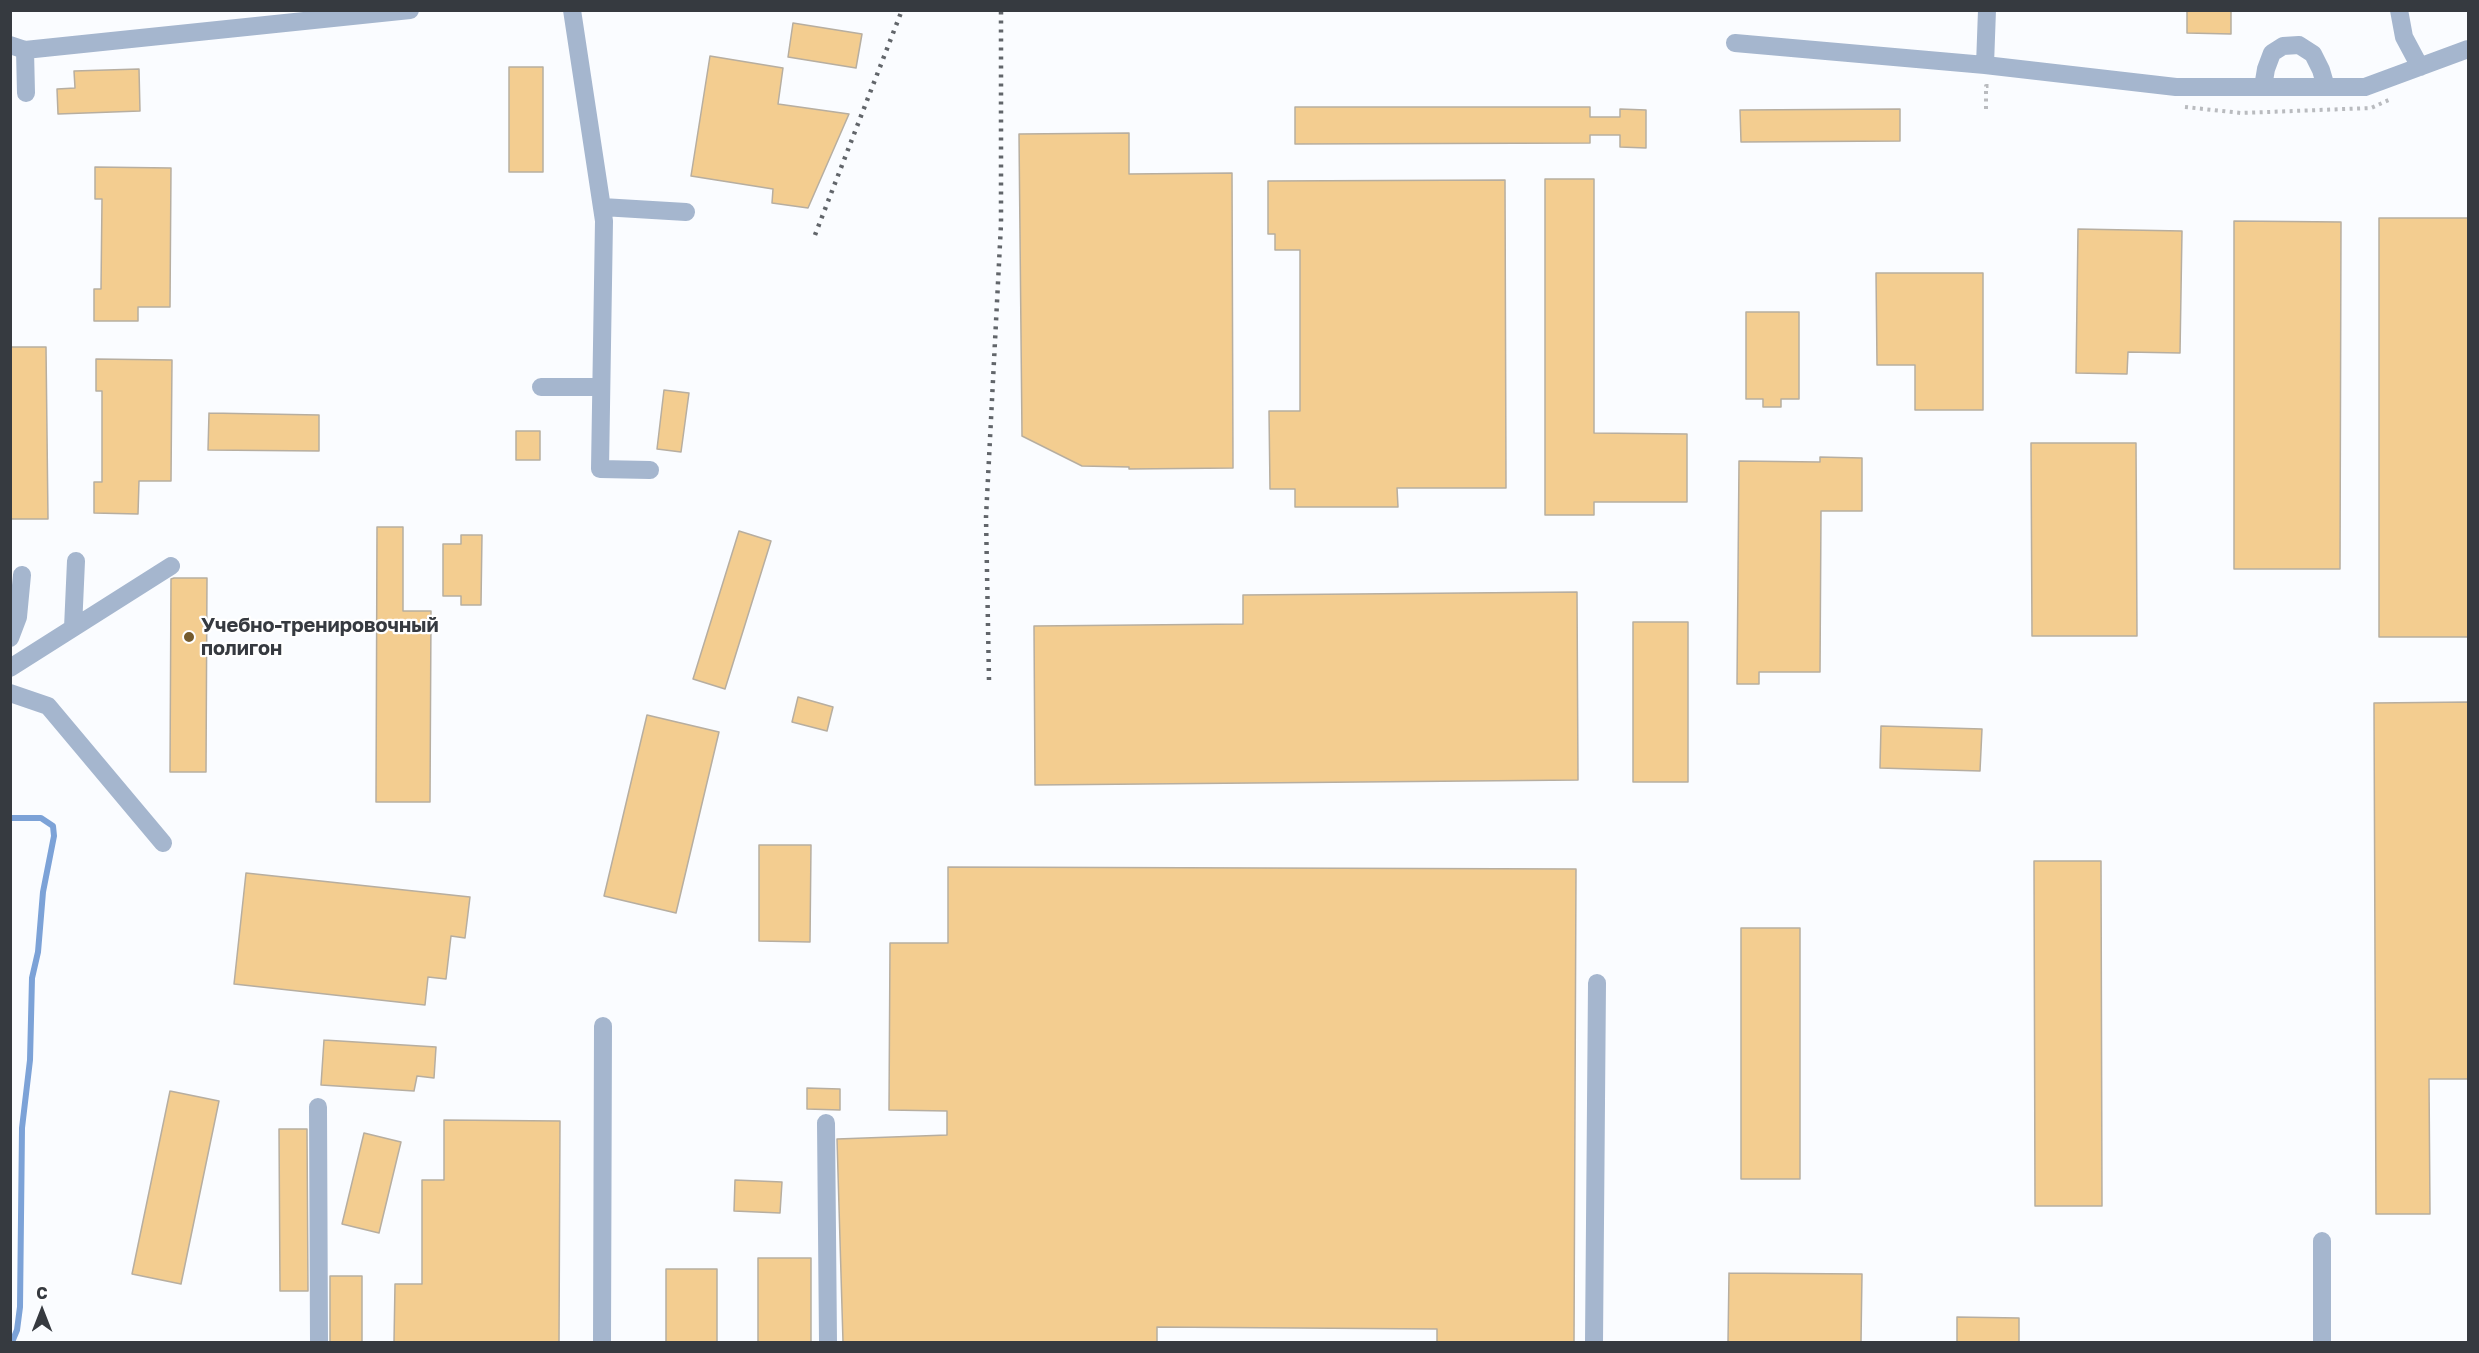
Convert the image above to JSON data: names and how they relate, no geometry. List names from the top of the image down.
{
  "places": ["Учебно-тренировочный полигон"],
  "north": "top"
}
